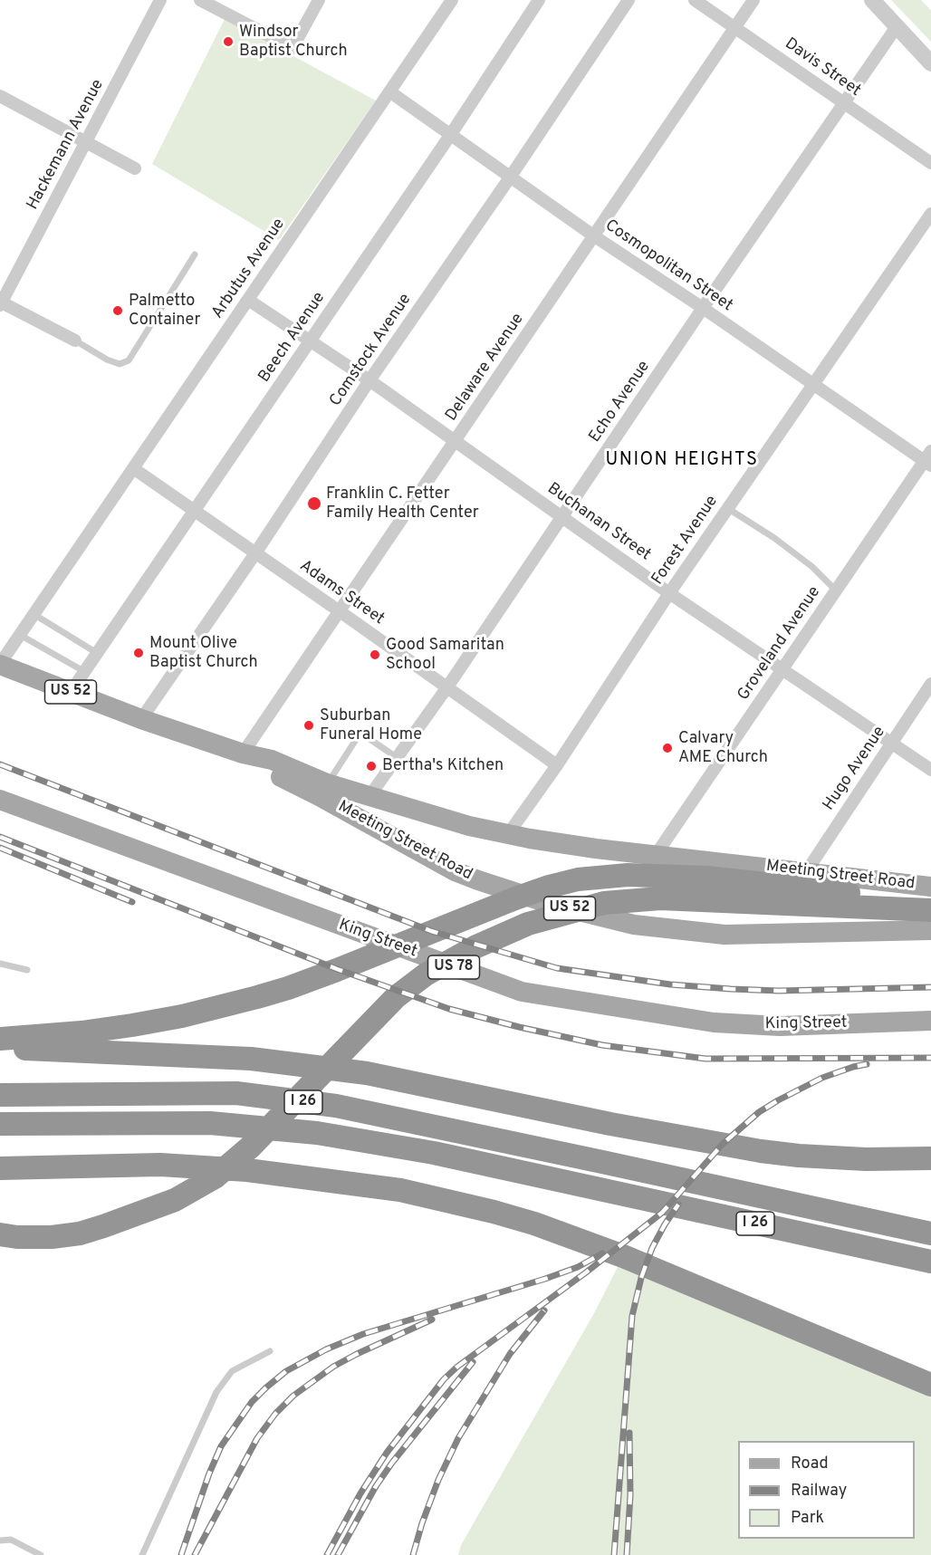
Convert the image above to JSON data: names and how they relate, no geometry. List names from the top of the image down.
{
  "streets": {
    "highway": ["I 26"],
    "main road": [
      "US 52",
      "Meeting Street Road",
      "King Street",
      "US 78"
    ],
    "street": [
      "Davis Street",
      "Hackemann Avenue",
      "Cosmopolitan Street",
      "Arbutus Avenue",
      "Beech Avenue",
      "Comstock Avenue",
      "Delaware Avenue",
      "Echo Avenue",
      "Buchanan Street",
      "Forest Avenue",
      "Adams Street",
      "Groveland Avenue",
      "Hugo Avenue"
    ]
  },
  "crossings": [
    ["Davis Street", "Delaware Avenue"],
    ["Davis Street", "Echo Avenue"],
    ["Cosmopolitan Street", "Arbutus Avenue"],
    ["Cosmopolitan Street", "Beech Avenue"],
    ["Cosmopolitan Street", "Comstock Avenue"],
    ["Cosmopolitan Street", "Delaware Avenue"],
    ["Cosmopolitan Street", "Echo Avenue"],
    ["Cosmopolitan Street", "Forest Avenue"],
    ["Cosmopolitan Street", "Groveland Avenue"],
    ["Arbutus Avenue", "Buchanan Street"],
    ["Arbutus Avenue", "Adams Street"],
    ["Arbutus Avenue", "Meeting Street Road"],
    ["Beech Avenue", "Buchanan Street"],
    ["Beech Avenue", "Adams Street"],
    ["Beech Avenue", "Meeting Street Road"],
    ["Comstock Avenue", "Buchanan Street"],
    ["Comstock Avenue", "Adams Street"],
    ["Comstock Avenue", "Meeting Street Road"],
    ["Delaware Avenue", "Buchanan Street"],
    ["Delaware Avenue", "Adams Street"],
    ["Delaware Avenue", "Meeting Street Road"],
    ["Echo Avenue", "Buchanan Street"],
    ["Echo Avenue", "Adams Street"],
    ["Echo Avenue", "Meeting Street Road"],
    ["Buchanan Street", "Forest Avenue"],
    ["Buchanan Street", "Groveland Avenue"],
    ["Buchanan Street", "Hugo Avenue"],
    ["Forest Avenue", "Adams Street"],
    ["Forest Avenue", "Meeting Street Road"],
    ["Groveland Avenue", "Meeting Street Road"],
    ["Hugo Avenue", "Meeting Street Road"]
  ],
  "districts": ["UNION HEIGHTS"],
  "places": [
    "Windsor Baptist Church",
    "Palmetto Container",
    "Franklin C. Fetter Family Health Center",
    "Mount Olive Baptist Church",
    "Good Samaritan School",
    "Suburban Funeral Home",
    "Calvary AME Church",
    "Bertha's Kitchen"
  ],
  "legend": ["Road", "Railway", "Park"]
}
